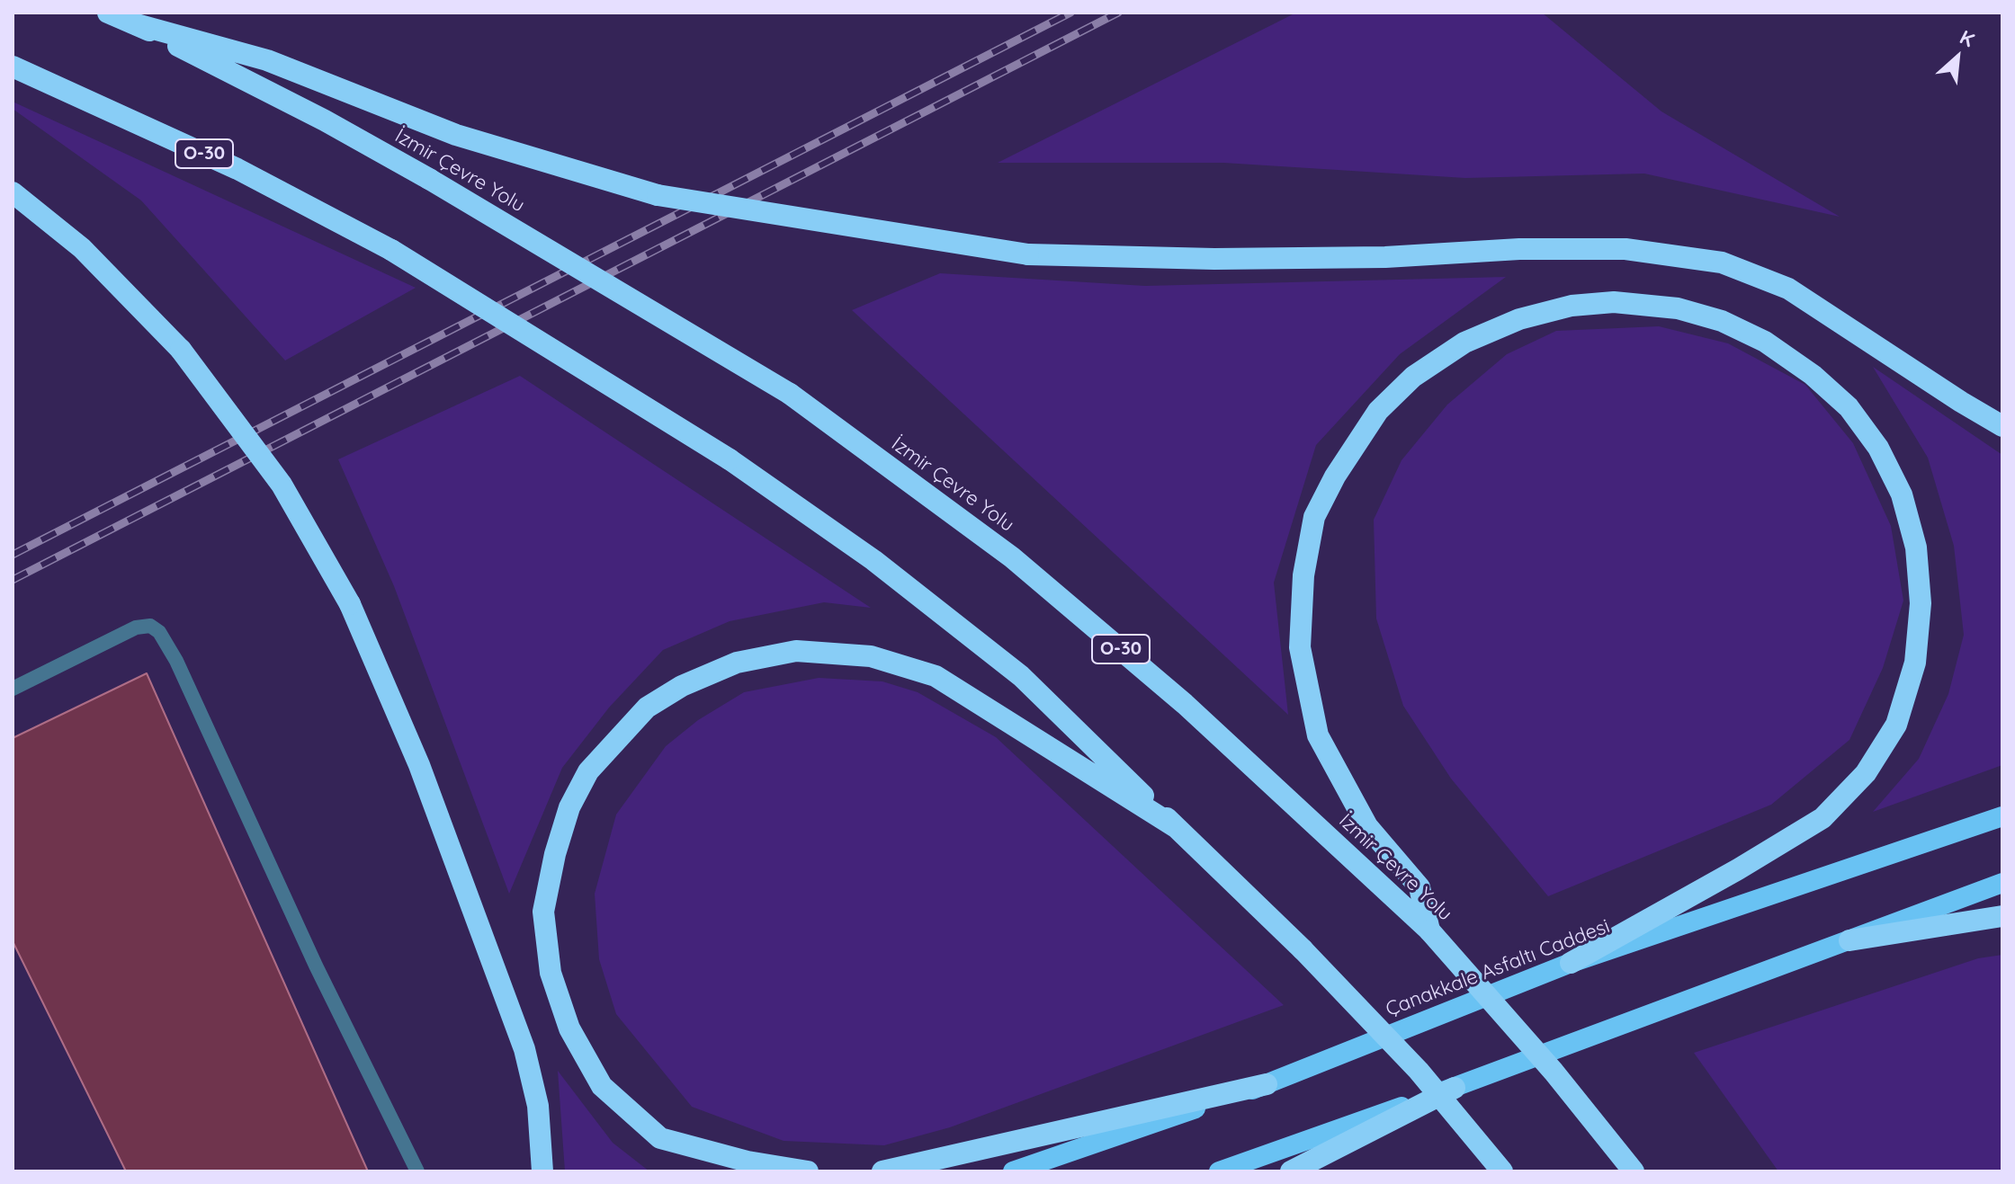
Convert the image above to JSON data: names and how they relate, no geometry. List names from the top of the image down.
{
  "streets": {
    "highway": ["O-30", "İzmir Çevre Yolu", "Çanakkale Asfaltı Caddesi"]
  },
  "north": "top right"
}
